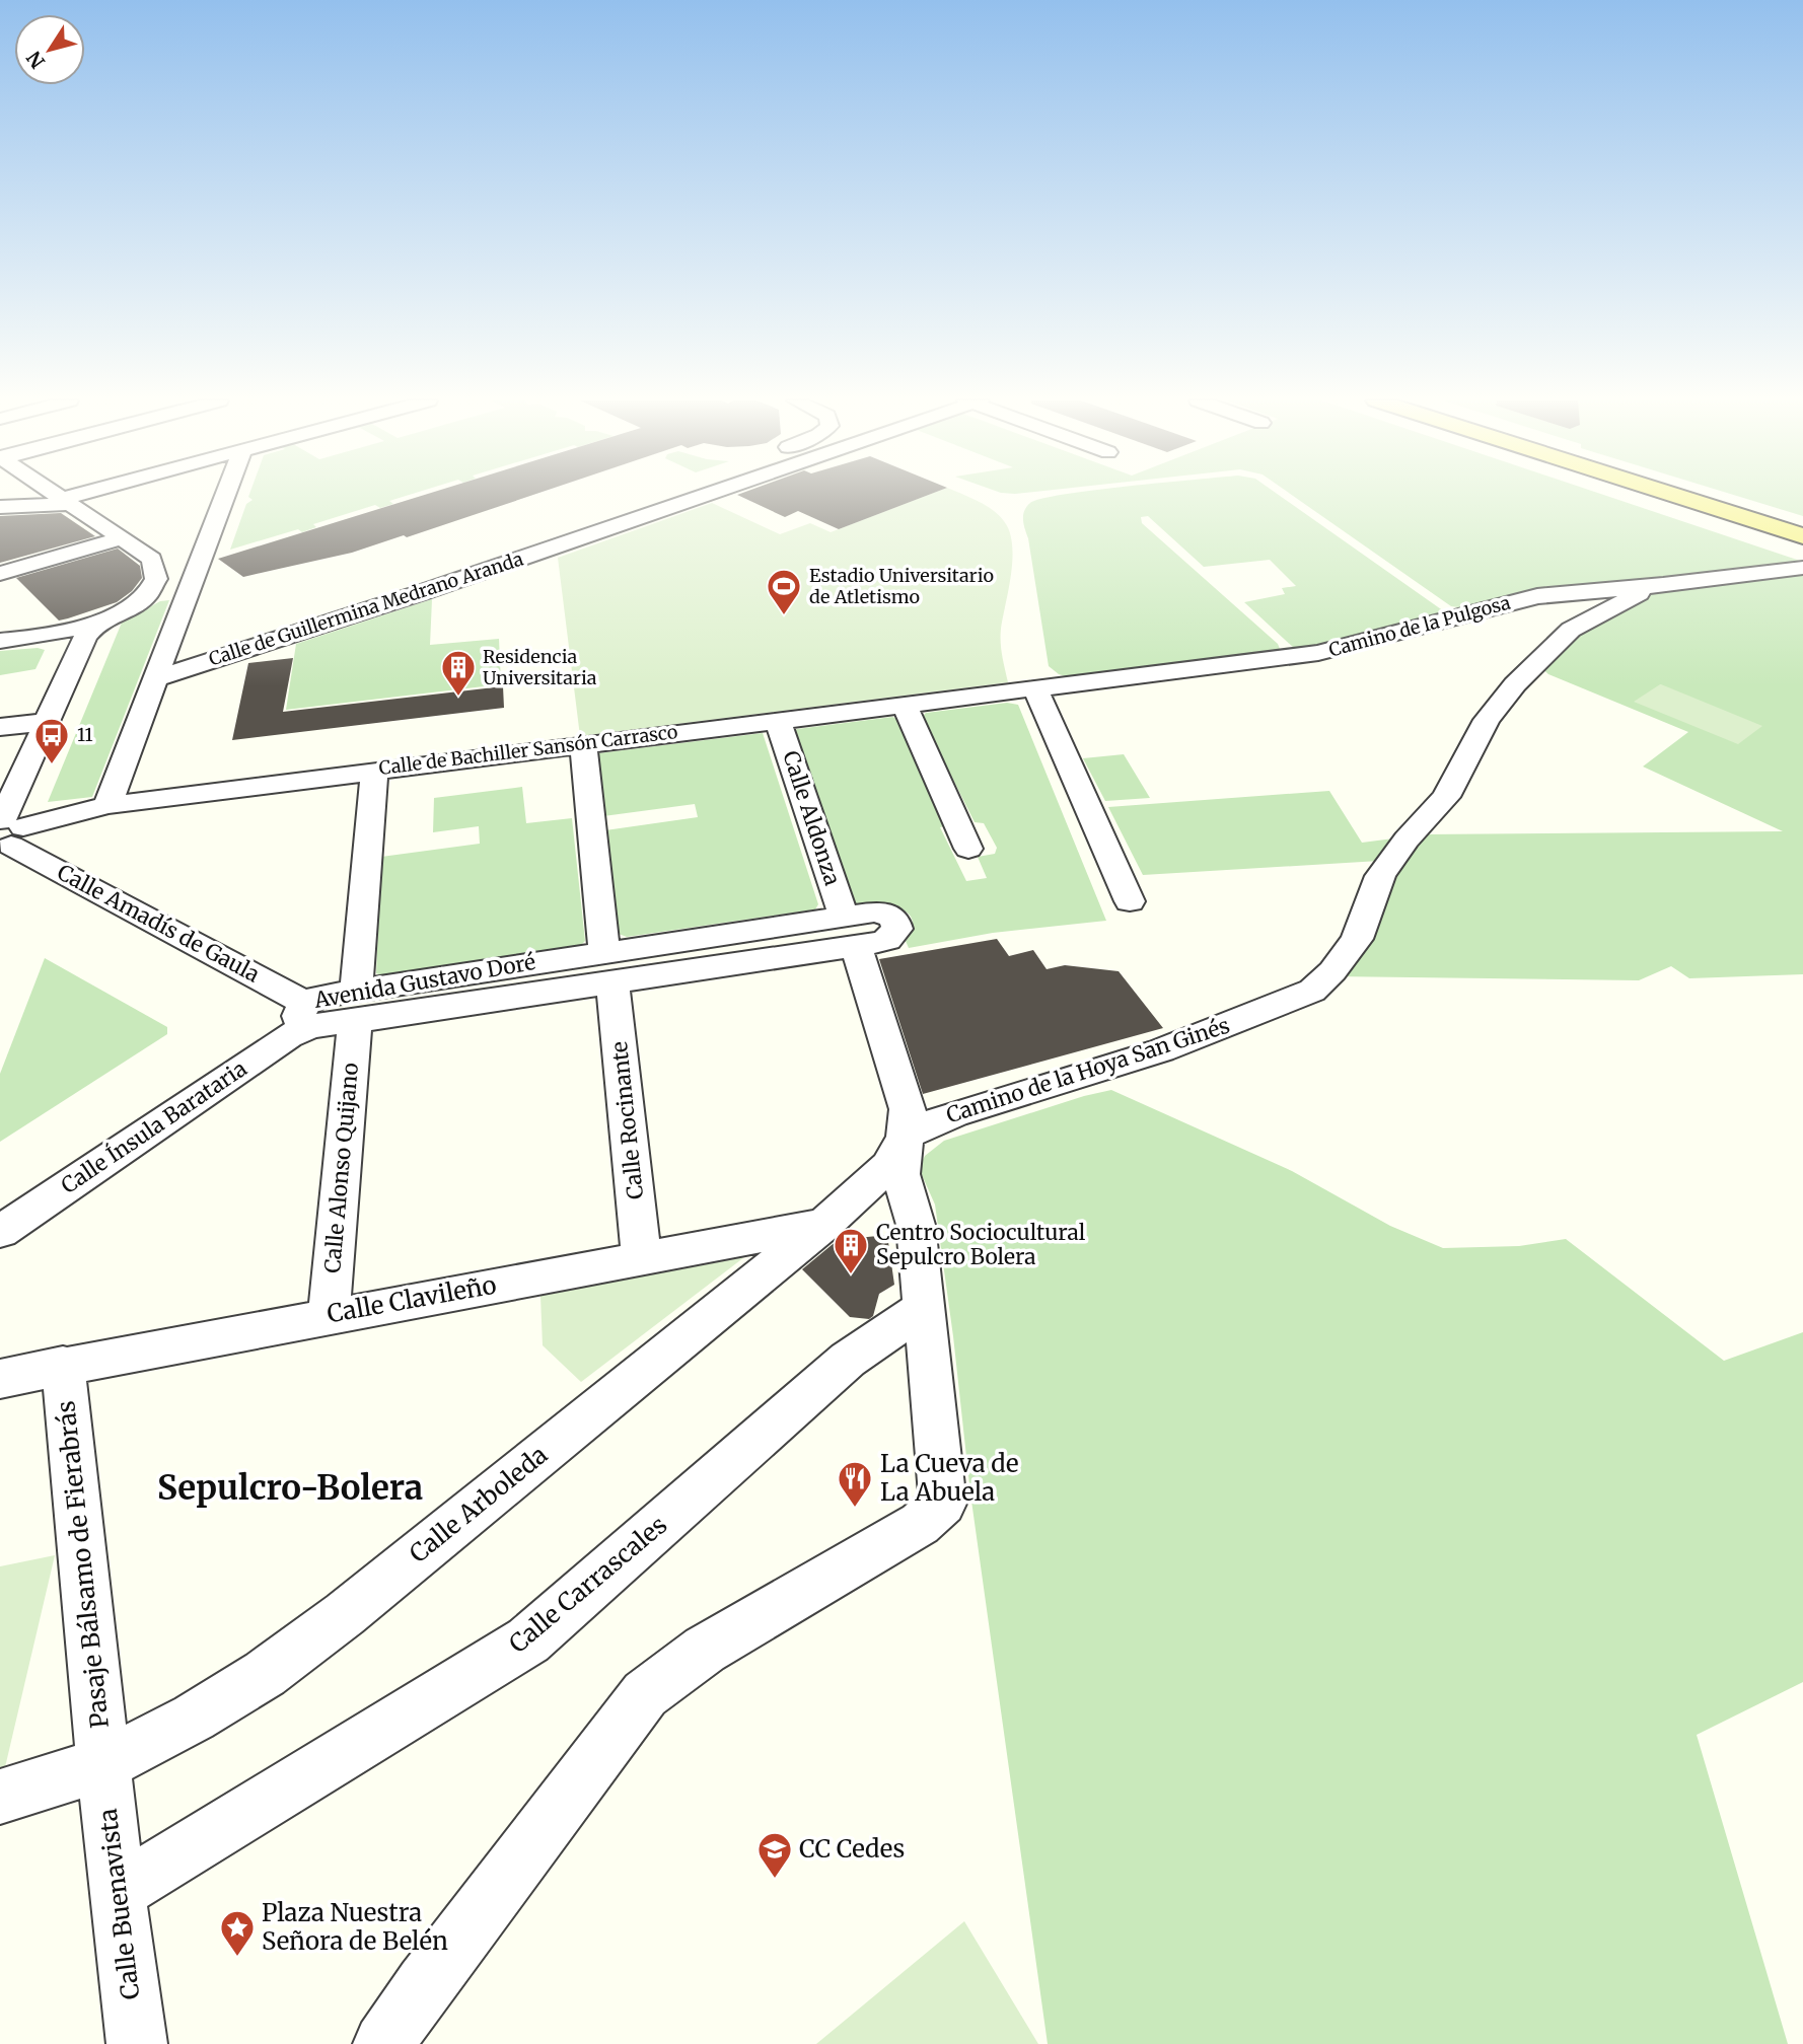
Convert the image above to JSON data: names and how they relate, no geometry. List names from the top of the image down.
{
  "streets": {
    "street": [
      "Calle de Guillermina Medrano Aranda",
      "Camino de la Pulgosa",
      "Calle de Bachiller Sansón Carrasco",
      "Calle Aldonza",
      "Calle Amadís de Gaula",
      "Avenida Gustavo Doré",
      "Camino de la Hoya San Ginés",
      "Calle Rocinante",
      "Calle Ínsula Barataria",
      "Calle Alonso Quijano",
      "Calle Clavileño",
      "Calle Arboleda",
      "Pasaje Bálsamo de Fierabrás",
      "Calle Carrascales",
      "Calle Buenavista"
    ]
  },
  "crossings": [
    ["Camino de la Pulgosa", "Calle de Bachiller Sansón Carrasco"],
    ["Camino de la Pulgosa", "Camino de la Hoya San Ginés"],
    ["Calle de Bachiller Sansón Carrasco", "Calle Aldonza"],
    ["Calle de Bachiller Sansón Carrasco", "Calle Amadís de Gaula"],
    ["Calle de Bachiller Sansón Carrasco", "Calle Rocinante"],
    ["Calle de Bachiller Sansón Carrasco", "Calle Alonso Quijano"],
    ["Calle Aldonza", "Avenida Gustavo Doré"],
    ["Calle Aldonza", "Camino de la Hoya San Ginés"],
    ["Calle Aldonza", "Calle Arboleda"],
    ["Calle Aldonza", "Calle Carrascales"],
    ["Calle Amadís de Gaula", "Avenida Gustavo Doré"],
    ["Calle Amadís de Gaula", "Calle Ínsula Barataria"],
    ["Avenida Gustavo Doré", "Calle Rocinante"],
    ["Avenida Gustavo Doré", "Calle Ínsula Barataria"],
    ["Avenida Gustavo Doré", "Calle Alonso Quijano"],
    ["Camino de la Hoya San Ginés", "Calle Arboleda"],
    ["Calle Rocinante", "Calle Clavileño"],
    ["Calle Alonso Quijano", "Calle Clavileño"],
    ["Calle Clavileño", "Calle Arboleda"],
    ["Calle Clavileño", "Pasaje Bálsamo de Fierabrás"],
    ["Calle Arboleda", "Pasaje Bálsamo de Fierabrás"],
    ["Calle Arboleda", "Calle Buenavista"],
    ["Pasaje Bálsamo de Fierabrás", "Calle Buenavista"],
    ["Calle Carrascales", "Calle Buenavista"]
  ],
  "districts": ["Sepulcro-Bolera"],
  "places": {
    "sports": ["Estadio Universitario de Atletismo"],
    "building": ["Residencia Universitaria", "Centro Sociocultural Sepulcro Bolera"],
    "bus stop": ["11"],
    "restaurant": ["La Cueva de La Abuela"],
    "school or university": ["CC Cedes"],
    "place": ["Plaza Nuestra Señora de Belén"]
  },
  "north": "bottom left"
}
